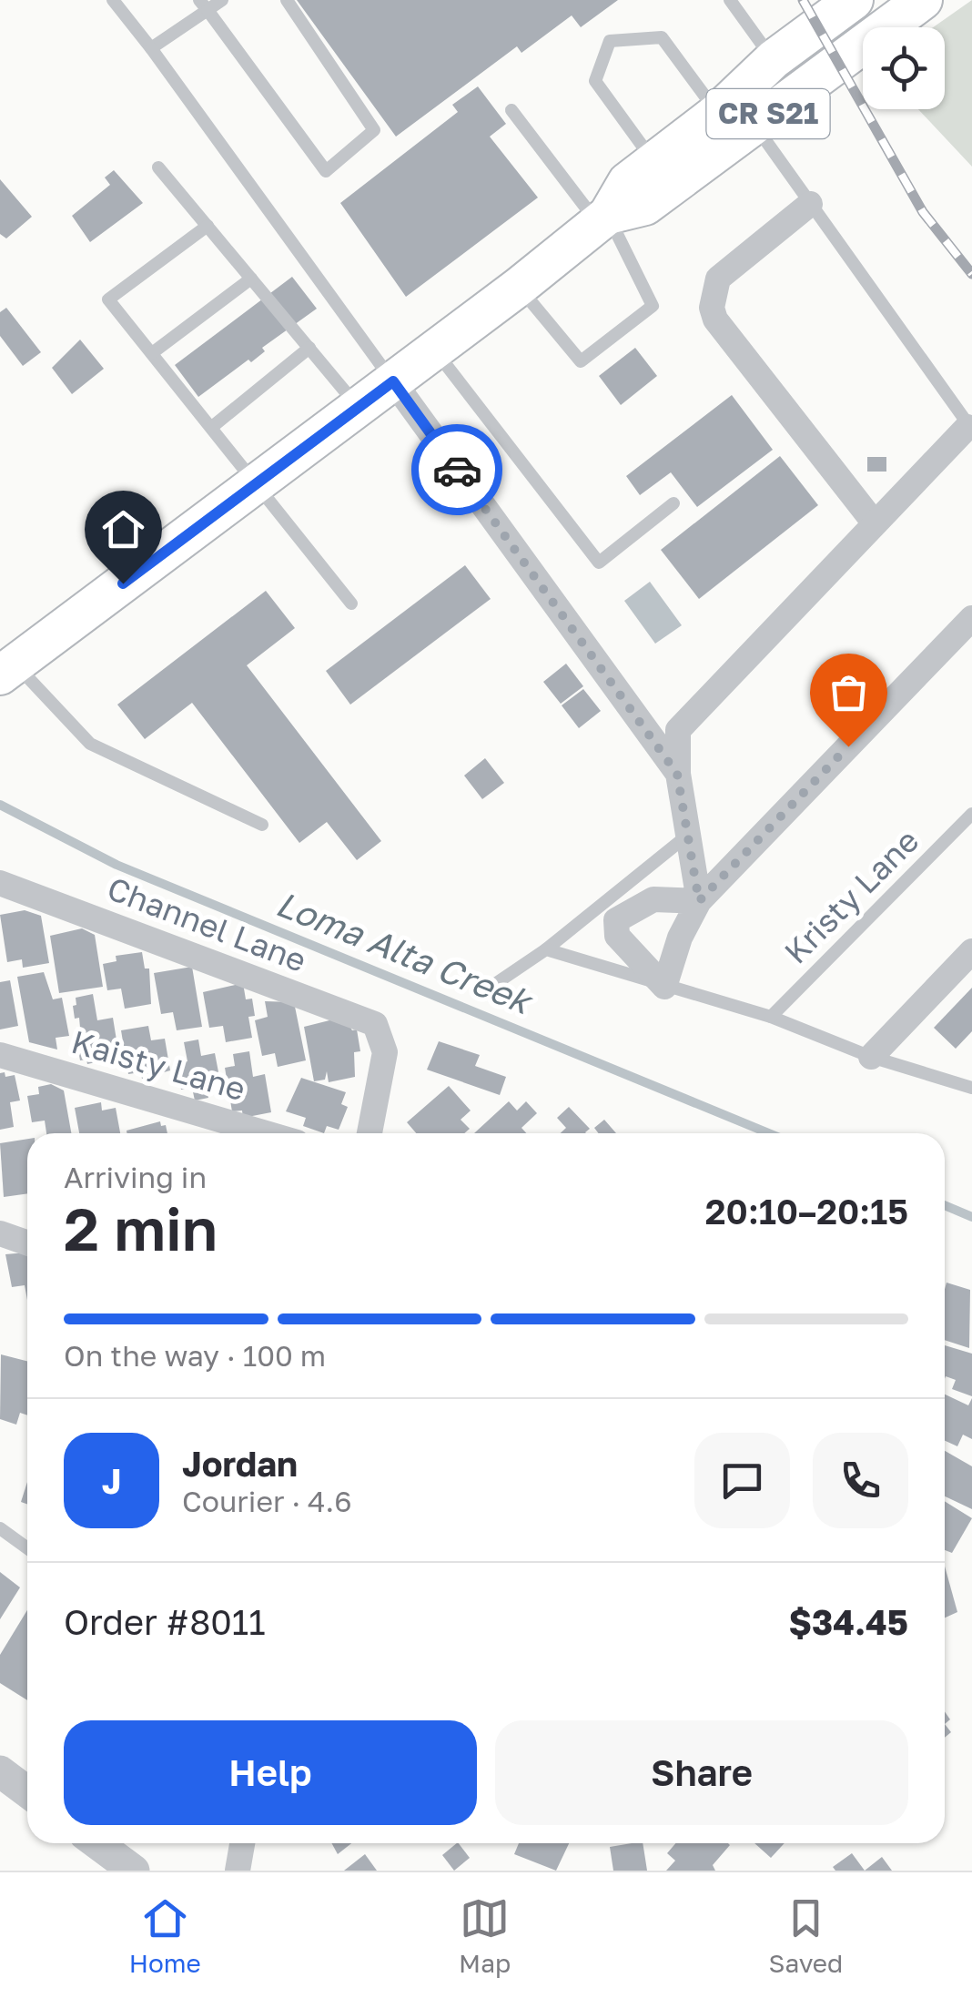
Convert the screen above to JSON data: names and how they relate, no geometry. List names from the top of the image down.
{
  "streets": {
    "main road": ["CR S21"],
    "street": ["Channel Lane", "Kaisty Lane"],
    "lane": ["Kristy Lane"]
  },
  "water": ["Loma Alta Creek"],
  "page": {
    "heading": ["2 min", "Arriving in", "20:10–20:15"],
    "panel": [
      "Jordan",
      "Courier · 4.6",
      "Order #8011",
      "$34.45"
    ],
    "bar": "On the way · 100 m",
    "round": "J",
    "buttons": ["Help", "Share"],
    "tabs": ["Home", "Map", "Saved"]
  }
}
